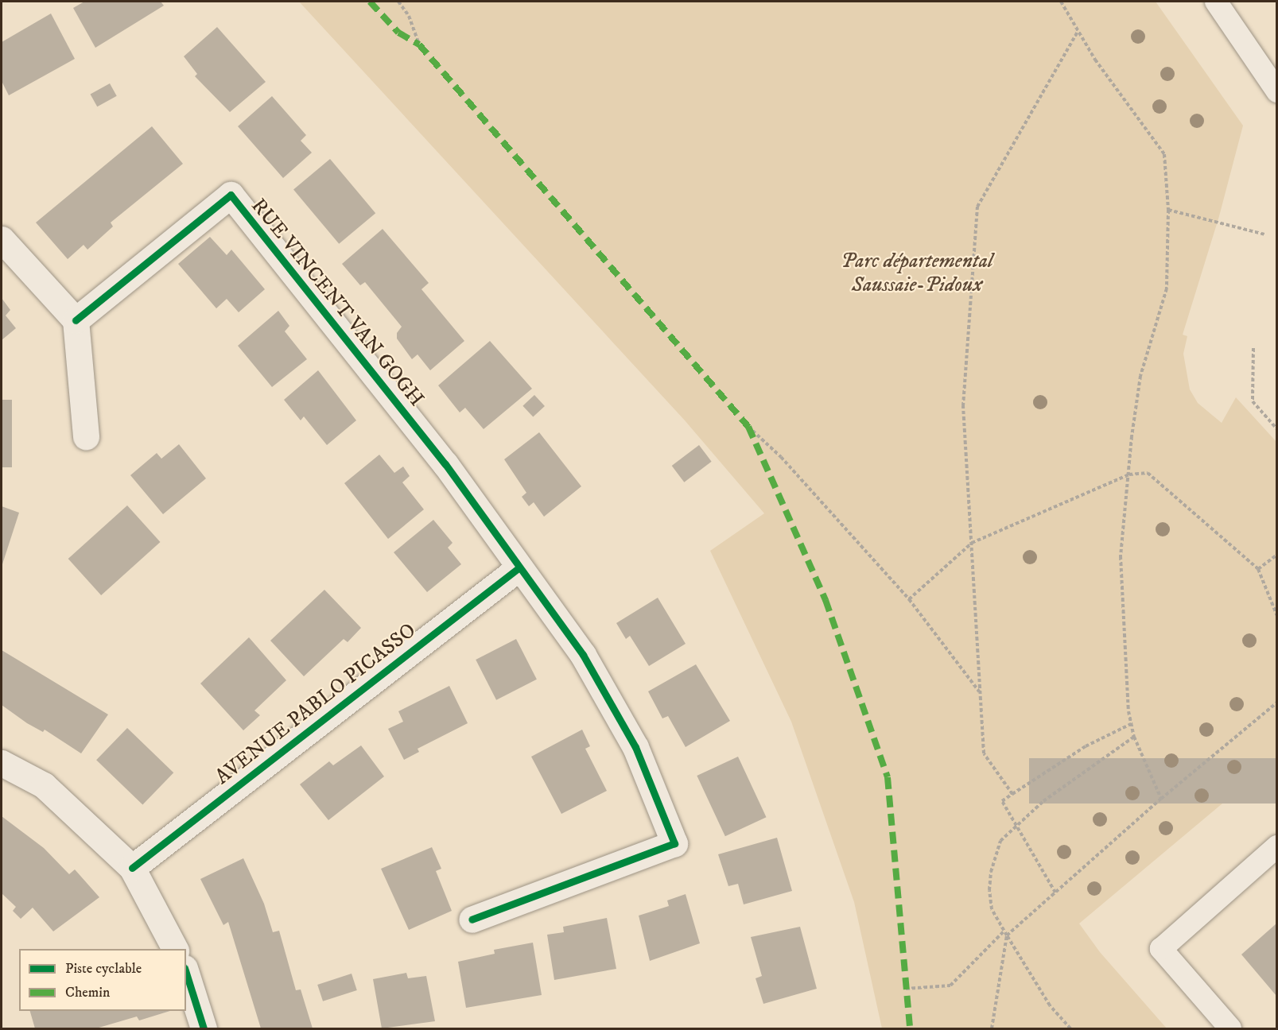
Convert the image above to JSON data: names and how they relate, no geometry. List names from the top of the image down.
{
  "streets": {
    "street": ["RUE VINCENT VAN GOGH", "AVENUE PABLO PICASSO"]
  },
  "crossings": [
    ["RUE VINCENT VAN GOGH", "AVENUE PABLO PICASSO"]
  ],
  "parks": ["Parc départemental Saussaie-Pidoux"],
  "legend": ["Piste cyclable", "Chemin"]
}
